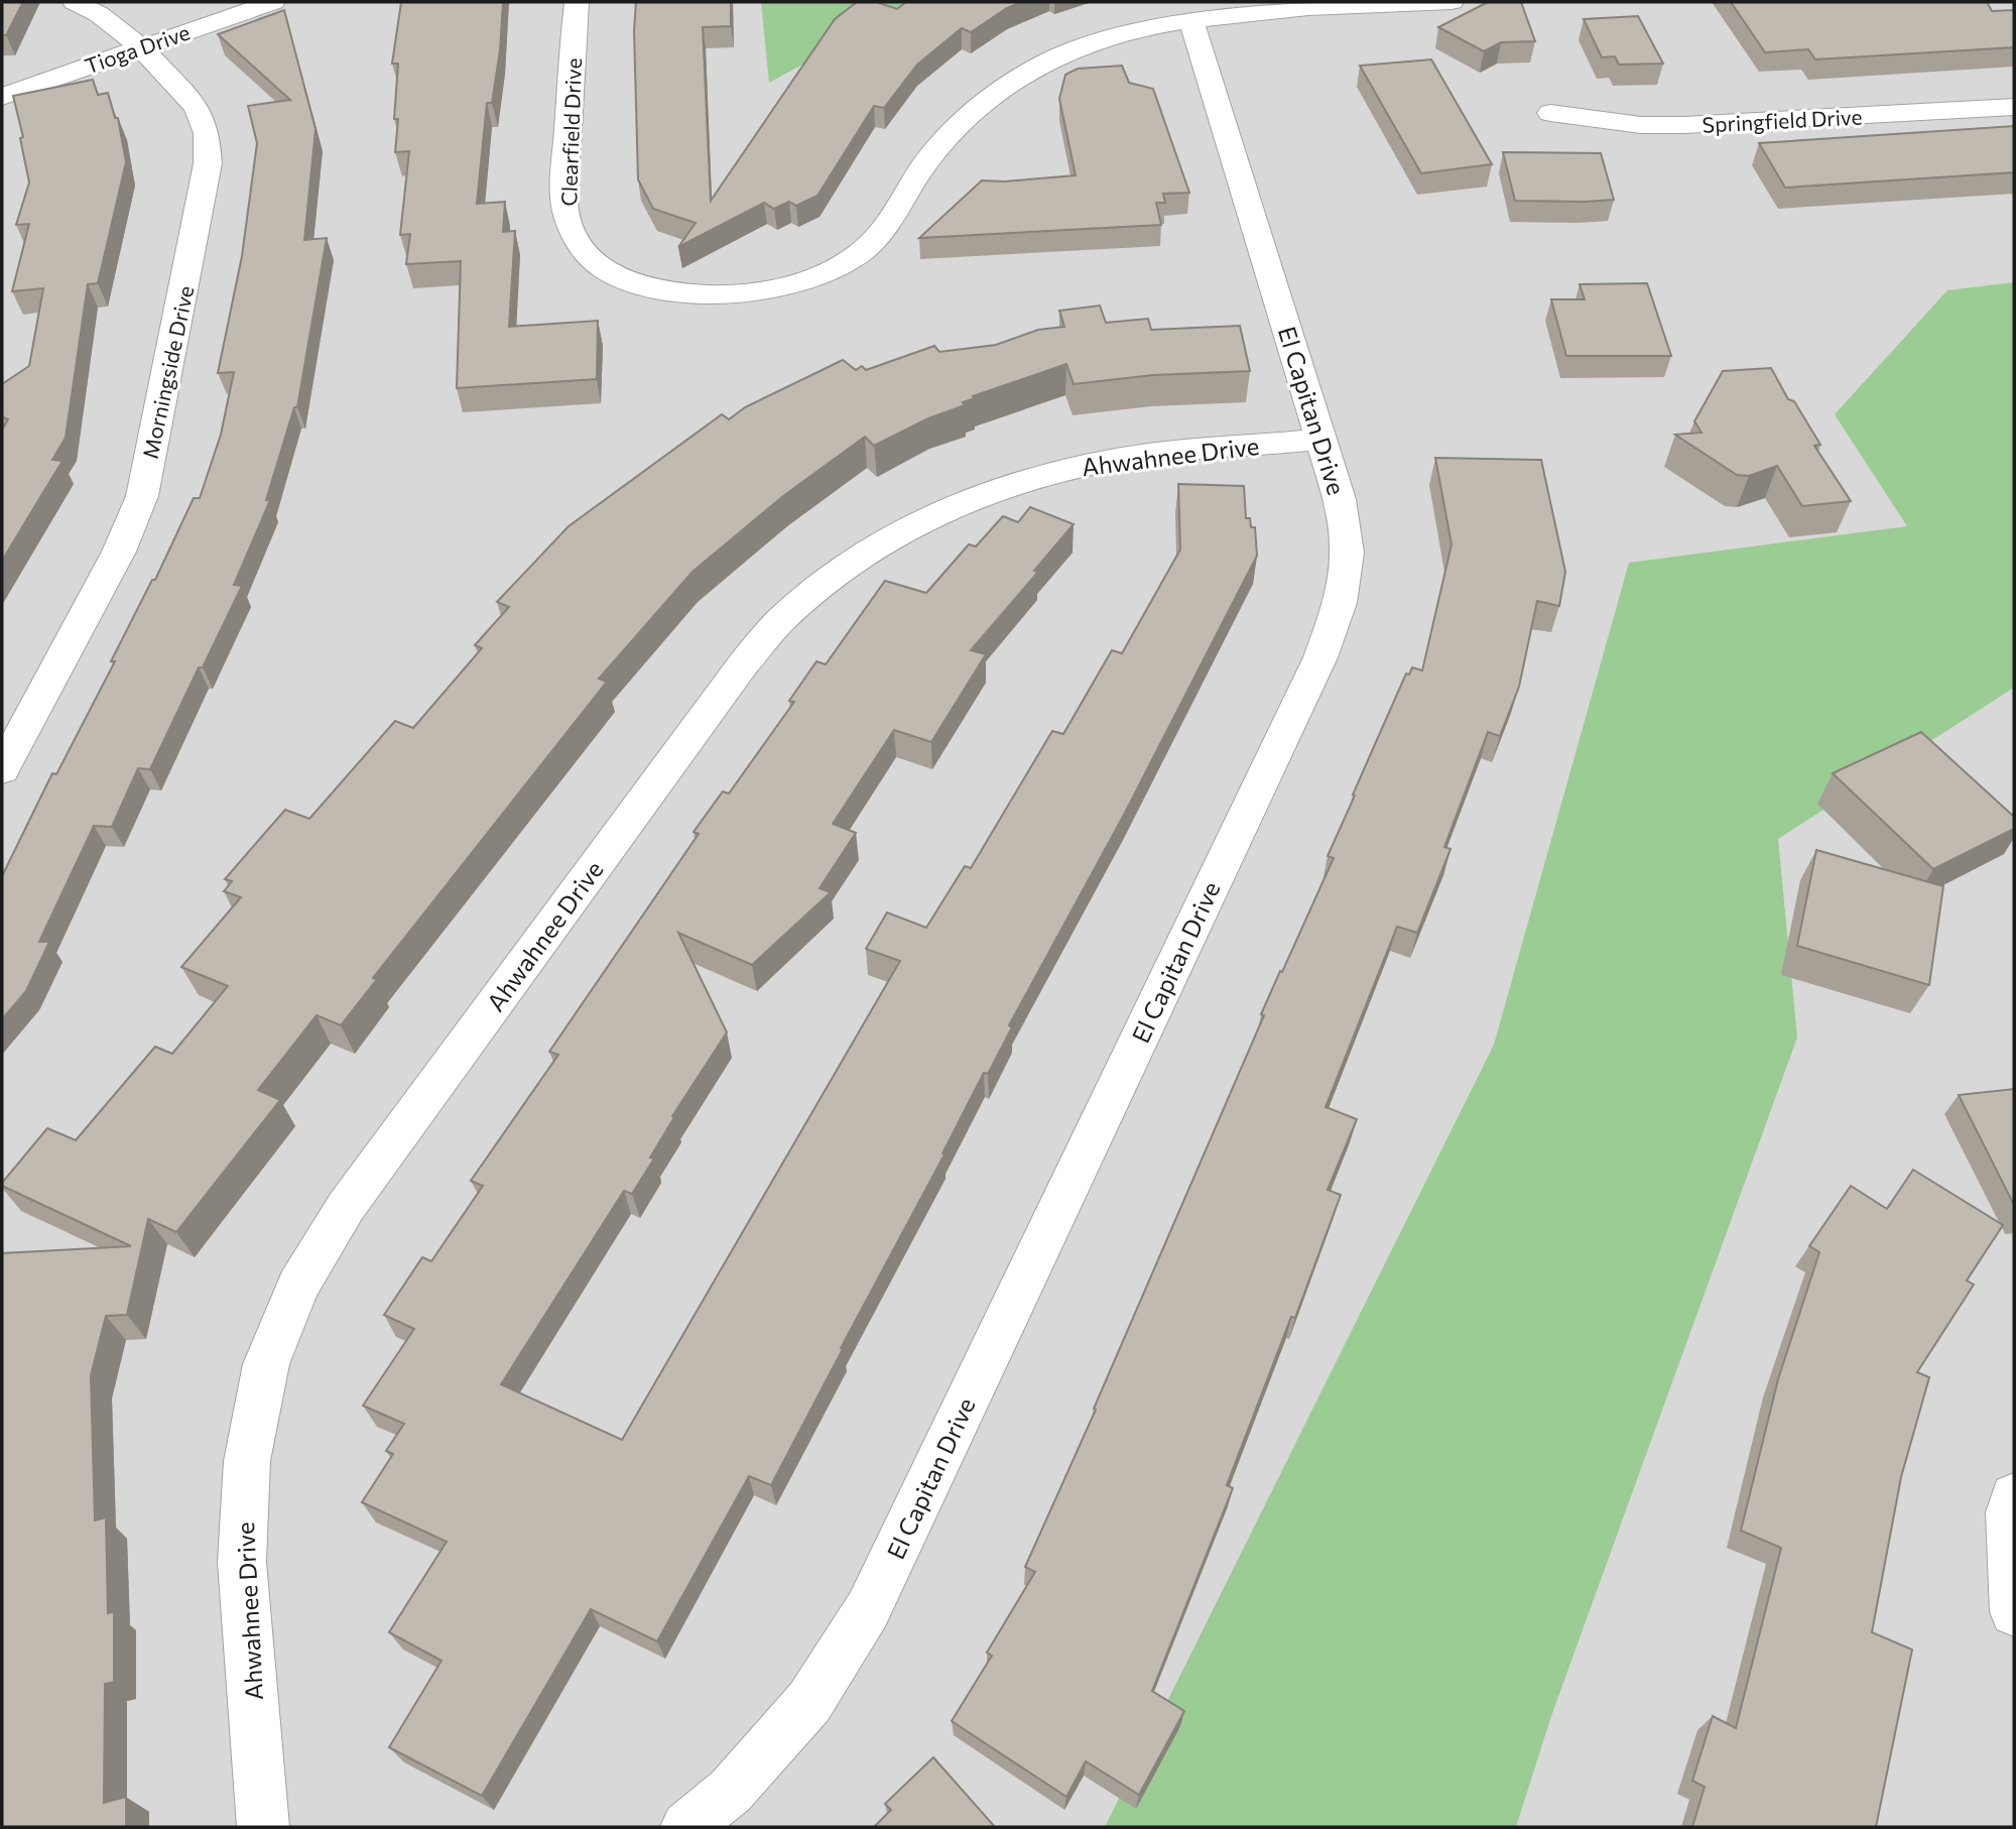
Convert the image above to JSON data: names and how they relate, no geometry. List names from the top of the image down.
{
  "streets": {
    "street": [
      "Tioga Drive",
      "Springfield Drive",
      "Clearfield Drive",
      "Morningside Drive",
      "El Capitan Drive",
      "Ahwahnee Drive"
    ]
  },
  "crossings": [
    ["Tioga Drive", "Morningside Drive"],
    ["Clearfield Drive", "El Capitan Drive"],
    ["El Capitan Drive", "Ahwahnee Drive"]
  ]
}
